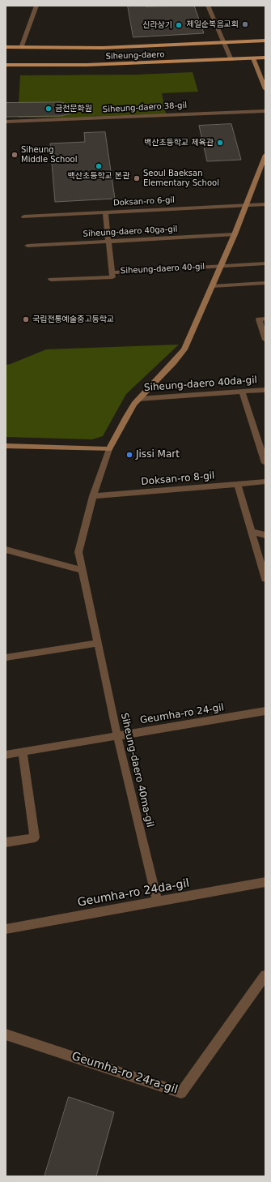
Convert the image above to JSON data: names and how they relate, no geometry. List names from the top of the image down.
{
  "streets": {
    "main road": ["Siheung-daero"],
    "street": [
      "Siheung-daero 38-gil",
      "Doksan-ro 6-gil",
      "Siheung-daero 40ga-gil",
      "Siheung-daero 40-gil",
      "Siheung-daero 40da-gil",
      "Doksan-ro 8-gil",
      "Geumha-ro 24-gil",
      "Siheung-daero 40ma-gil",
      "Geumha-ro 24da-gil",
      "Geumha-ro 24ra-gil"
    ]
  },
  "crossings": [
    ["Doksan-ro 6-gil", "Siheung-daero 40-gil"],
    ["Siheung-daero 40ga-gil", "Siheung-daero 40-gil"],
    ["Siheung-daero 40-gil", "Siheung-daero 40da-gil"],
    ["Siheung-daero 40-gil", "Siheung-daero 40ma-gil"],
    ["Doksan-ro 8-gil", "Siheung-daero 40ma-gil"],
    ["Geumha-ro 24-gil", "Siheung-daero 40ma-gil"],
    ["Siheung-daero 40ma-gil", "Geumha-ro 24da-gil"]
  ],
  "places": [
    "제일순복음교회",
    "신라상기",
    "금천문화원",
    "백산초등학교 체육관",
    "Siheung Middle School",
    "백산초등학교 본관",
    "Seoul Baeksan Elementary School",
    "국립전통예술중고등학교",
    "Jissi Mart"
  ]
}
